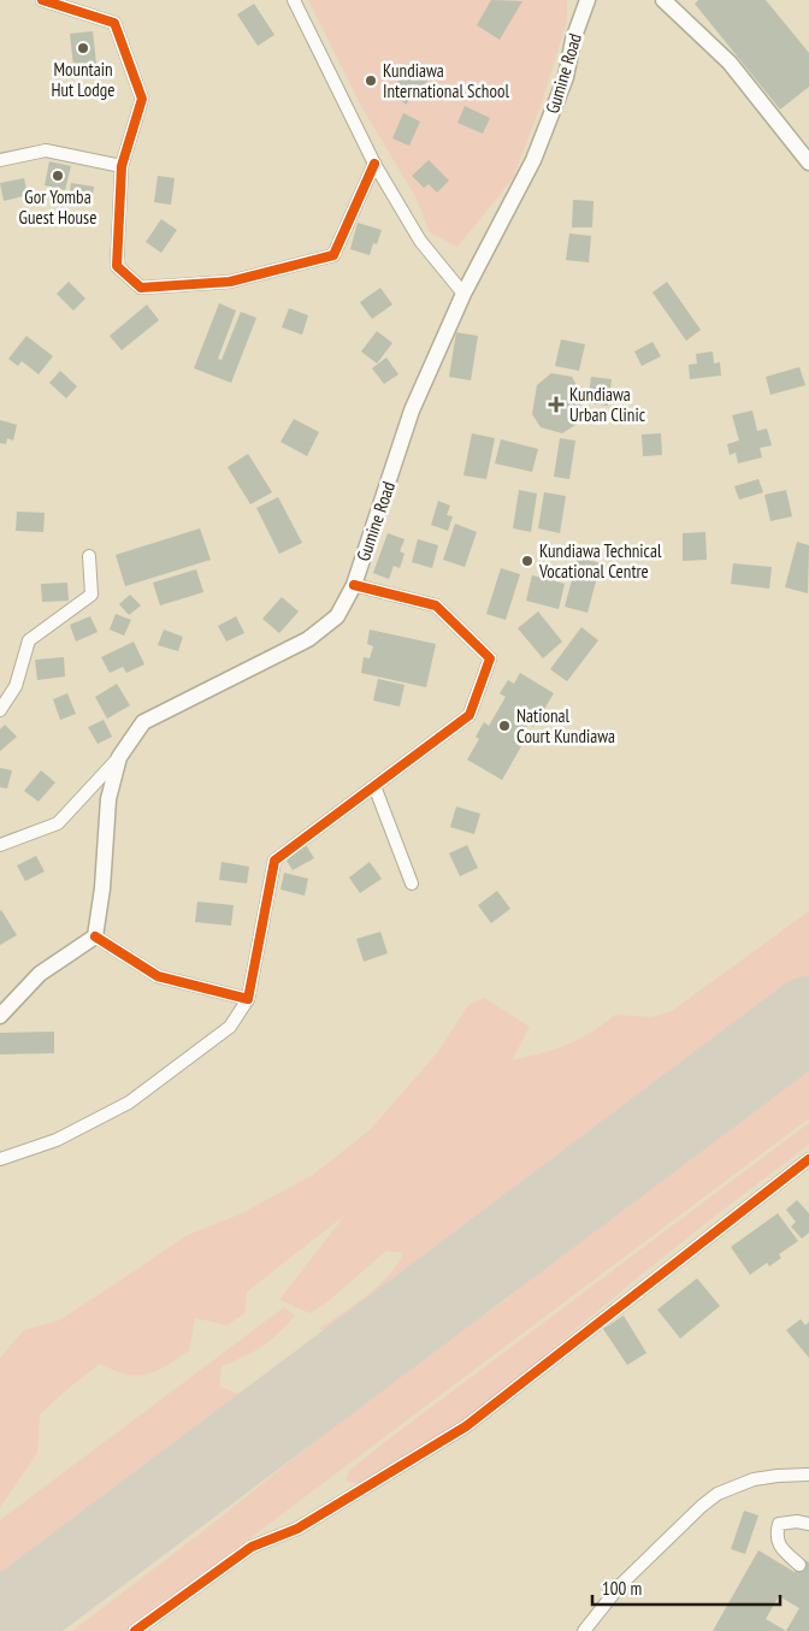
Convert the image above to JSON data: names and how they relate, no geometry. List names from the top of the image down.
{
  "streets": {
    "main road": ["Gumine Road"]
  },
  "places": {
    "other": [
      "Mountain Hut Lodge",
      "Kundiawa International School",
      "Gor Yomba Guest House",
      "Kundiawa Technical Vocational Centre",
      "National Court Kundiawa"
    ],
    "health": ["Kundiawa Urban Clinic"]
  },
  "scale_bar": "100 m"
}
